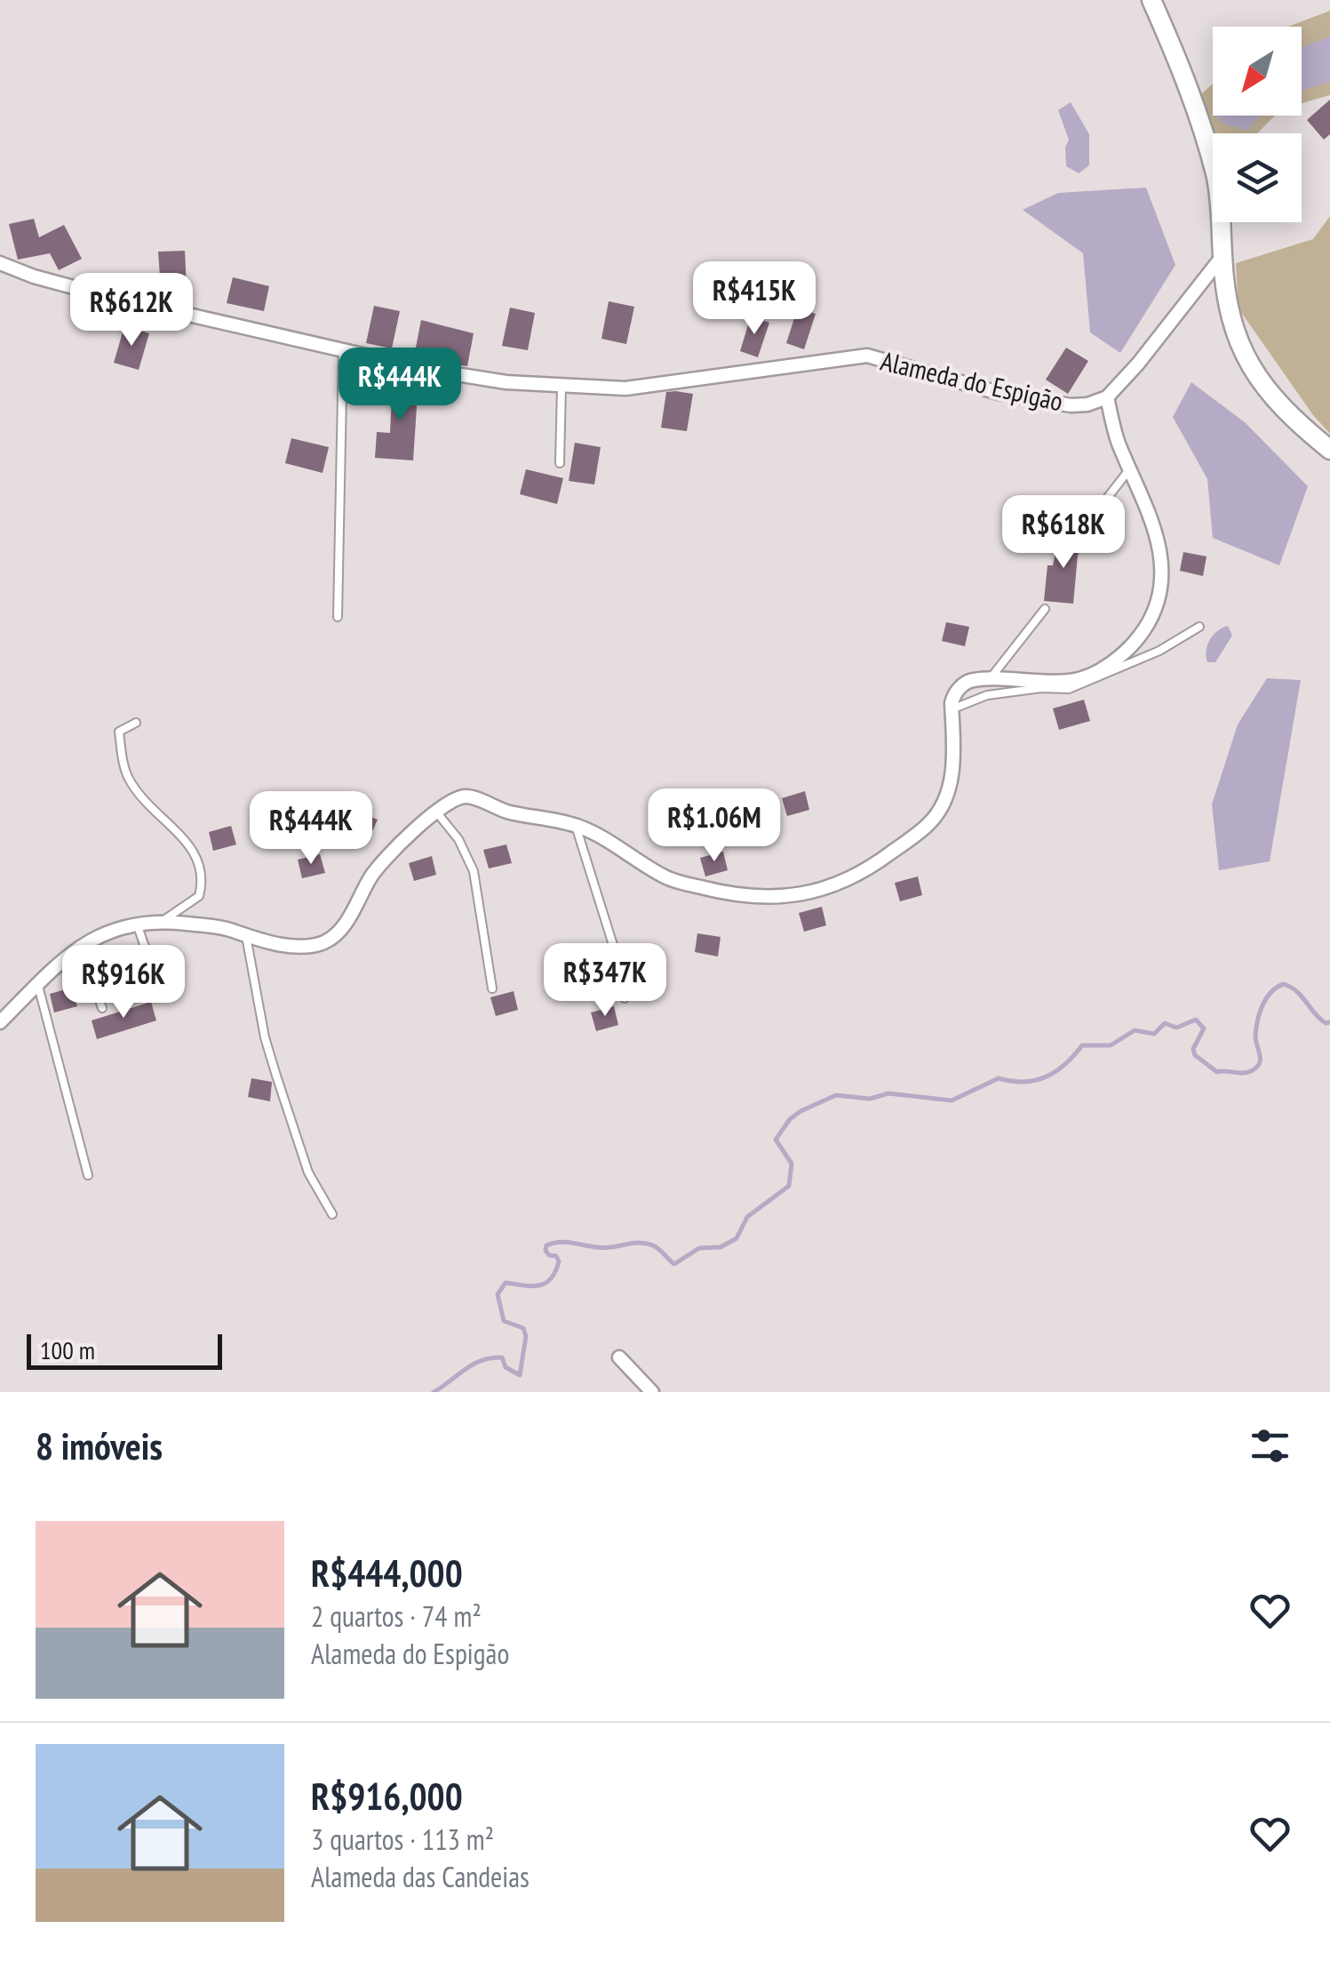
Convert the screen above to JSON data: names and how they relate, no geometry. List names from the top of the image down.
{
  "streets": {
    "street": ["Alameda do Espigão"]
  },
  "scale_bar": "100 m",
  "north": "bottom left",
  "page": {
    "price": [
      "R$415K",
      "R$612K",
      "R$444K",
      "R$618K",
      "R$1.06M",
      "R$444K",
      "R$347K",
      "R$916K"
    ],
    "scale": "100 m",
    "heading": "8 imóveis",
    "list": [
      {
        "name": "R$444,000",
        "note": "2 quartos · 74 m² · Alameda do Espigão"
      },
      {
        "name": "R$916,000",
        "note": "3 quartos · 113 m² · Alameda das Candeias"
      }
    ]
  }
}
